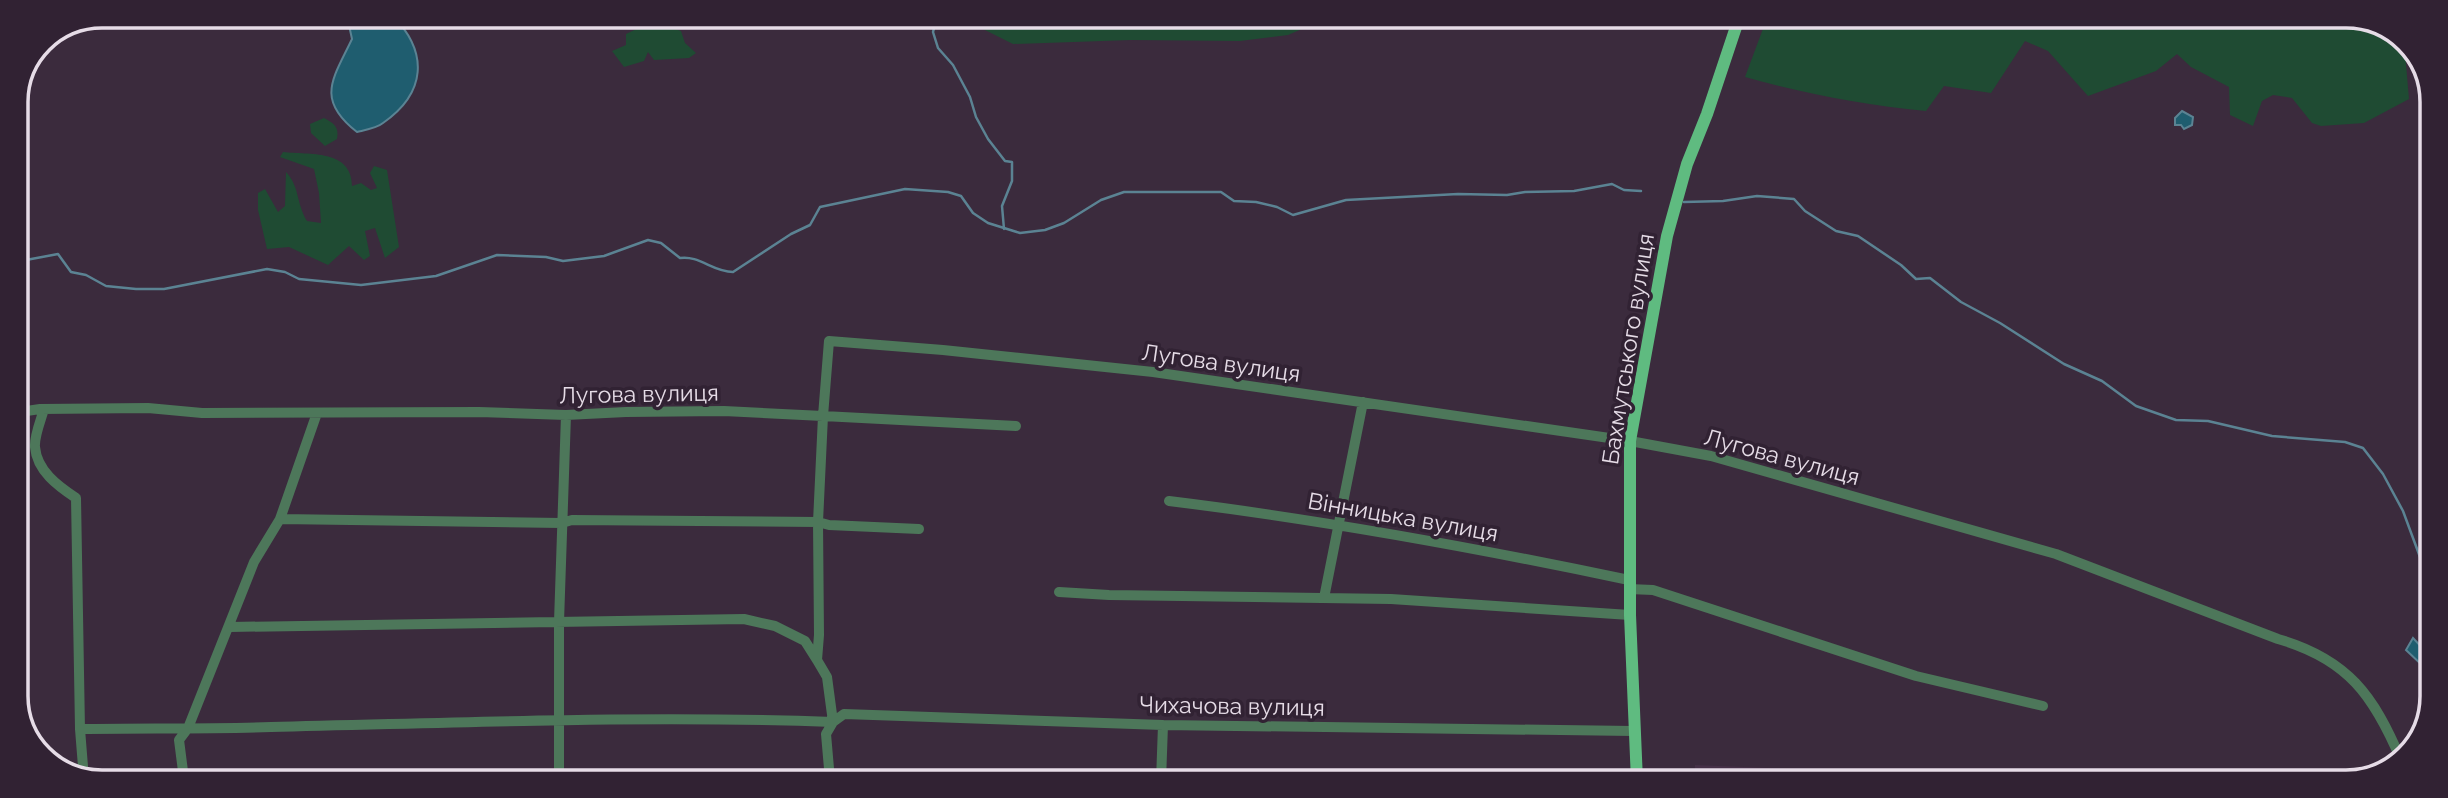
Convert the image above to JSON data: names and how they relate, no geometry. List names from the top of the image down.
{
  "streets": {
    "main road": ["Бахмутського вулиця"],
    "street": ["Лугова вулиця", "Вінницька вулиця", "Чихачова вулиця"]
  },
  "crossings": [
    ["Бахмутського вулиця", "Лугова вулиця"],
    ["Бахмутського вулиця", "Вінницька вулиця"],
    ["Бахмутського вулиця", "Чихачова вулиця"]
  ]
}
